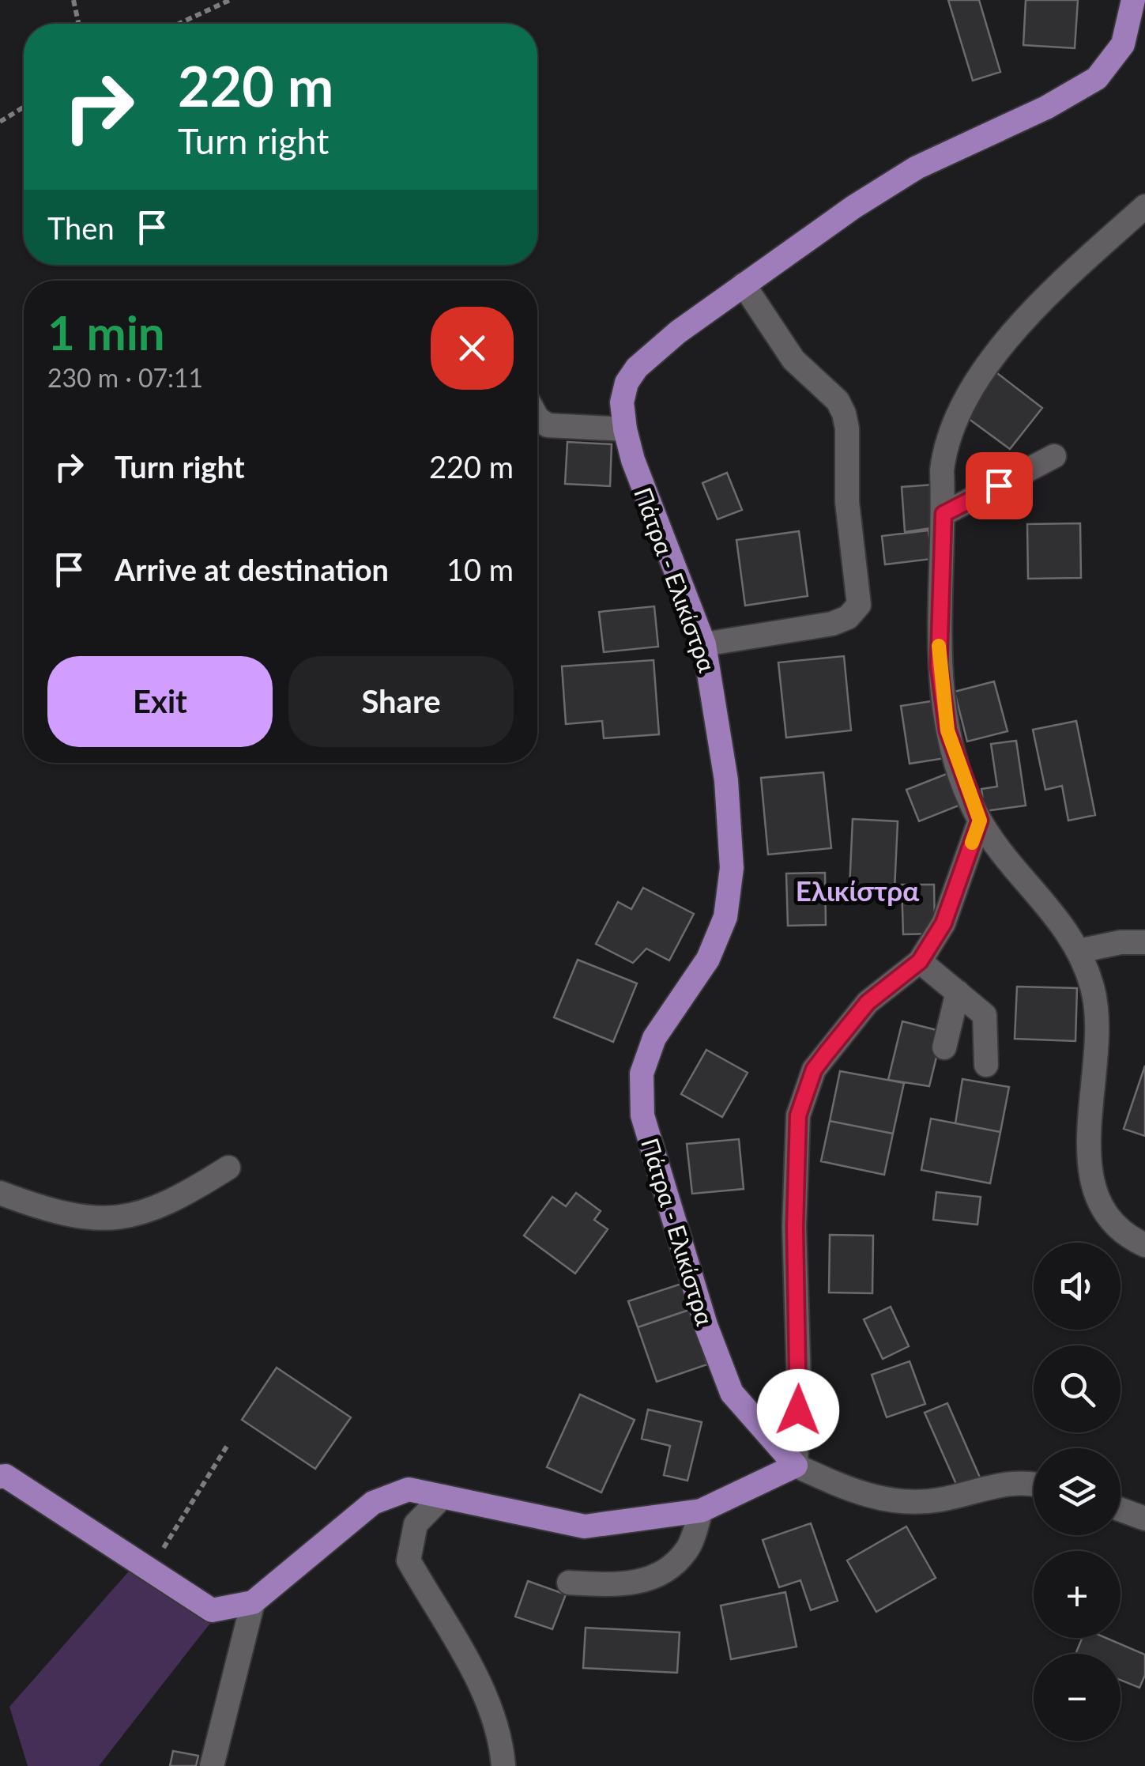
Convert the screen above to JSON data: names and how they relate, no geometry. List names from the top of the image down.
{
  "streets": {
    "main road": ["Πάτρα - Ελικίστρα"]
  },
  "districts": ["Ελικίστρα"],
  "page": {
    "turn": ["220 m", "Turn right"],
    "then": "Then",
    "heading": ["1 min", "230 m · 07:11"],
    "list": [
      {
        "name": "Turn right",
        "value": "220 m"
      },
      {
        "name": "Arrive at destination",
        "value": "10 m"
      }
    ],
    "buttons": ["Exit", "Share"],
    "map_buttons": ["+", "−"]
  }
}
